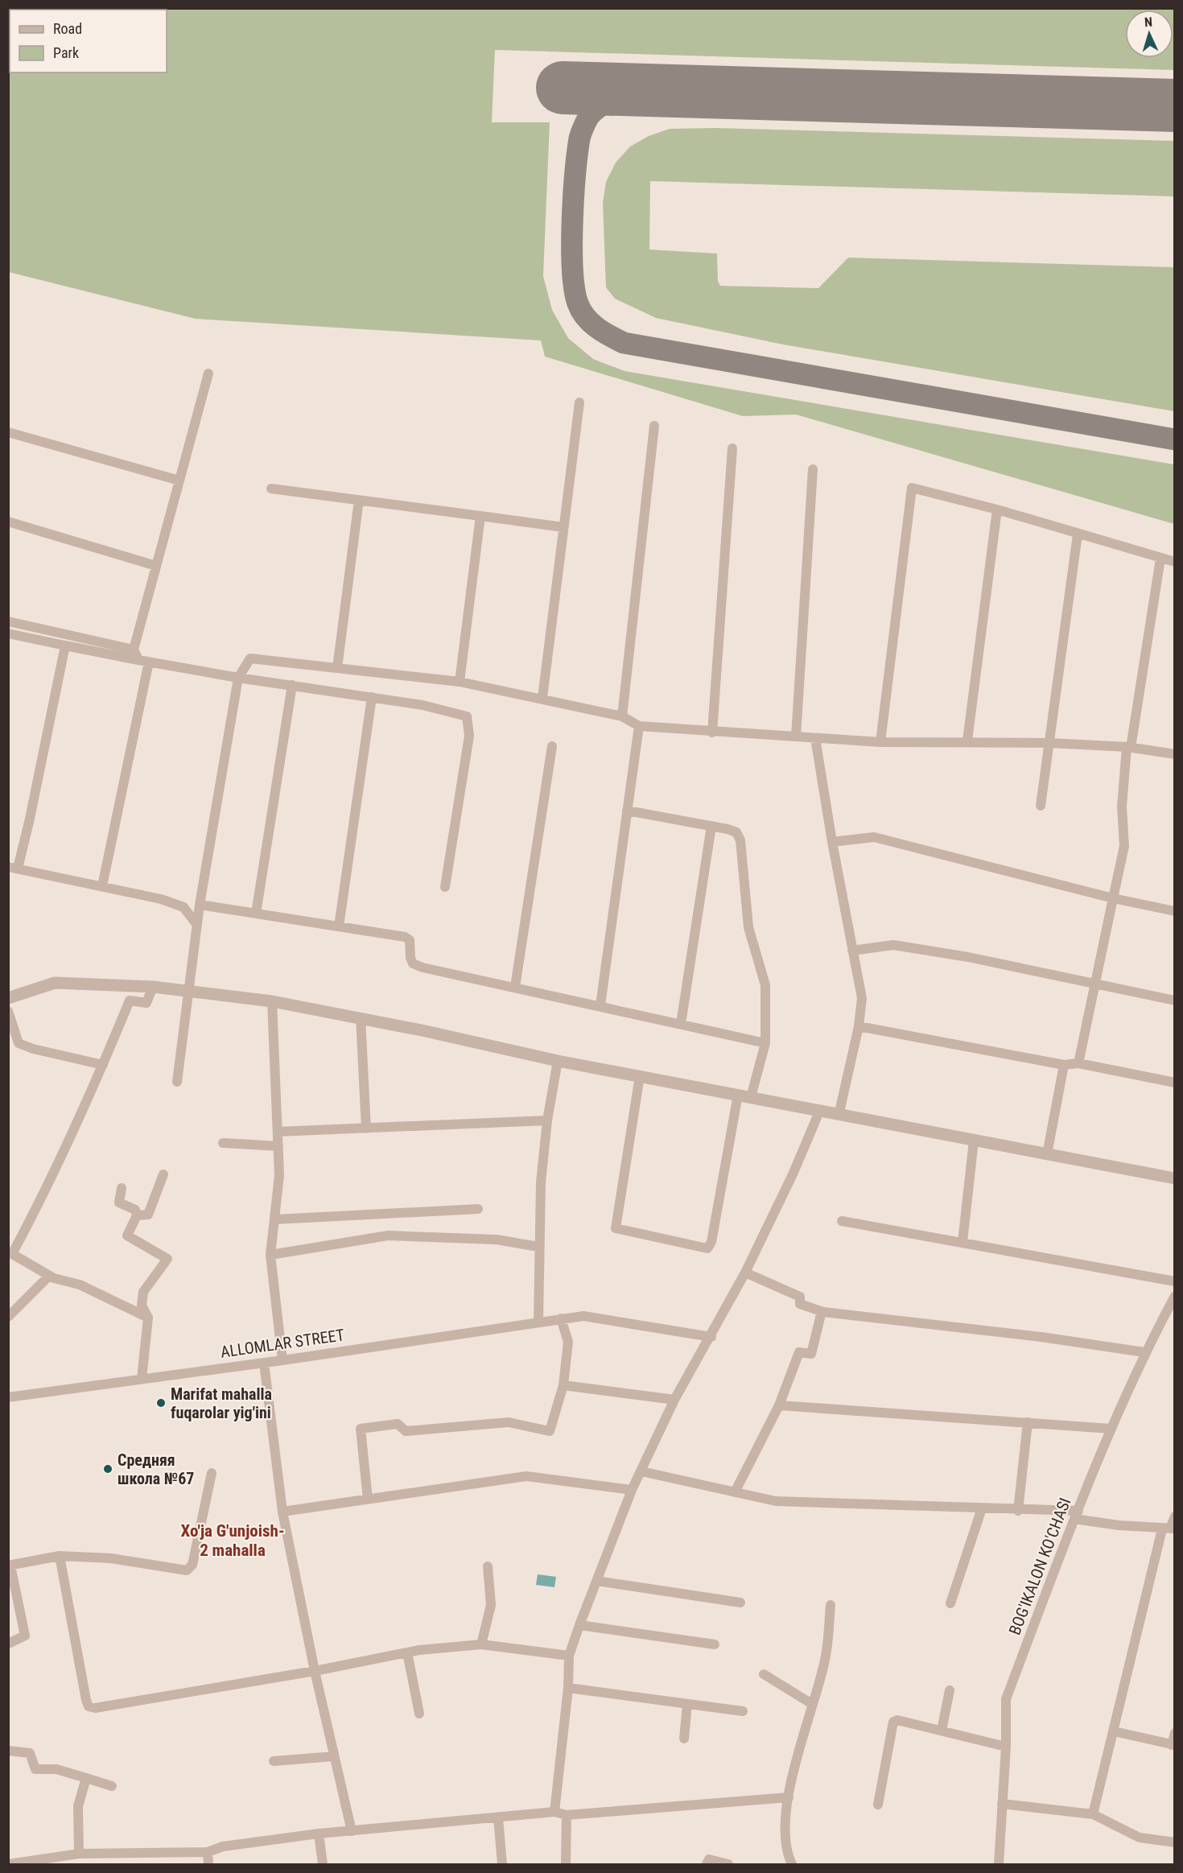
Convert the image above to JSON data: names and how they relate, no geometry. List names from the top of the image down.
{
  "streets": {
    "street": ["ALLOMLAR STREET", "BOG'IKALON KO'CHASI"]
  },
  "districts": ["Xo'ja G'unjoish- 2 mahalla"],
  "places": ["Marifat mahalla fuqarolar yig'ini", "Средняя школа №67"],
  "legend": ["Road", "Park"],
  "north": "top"
}
